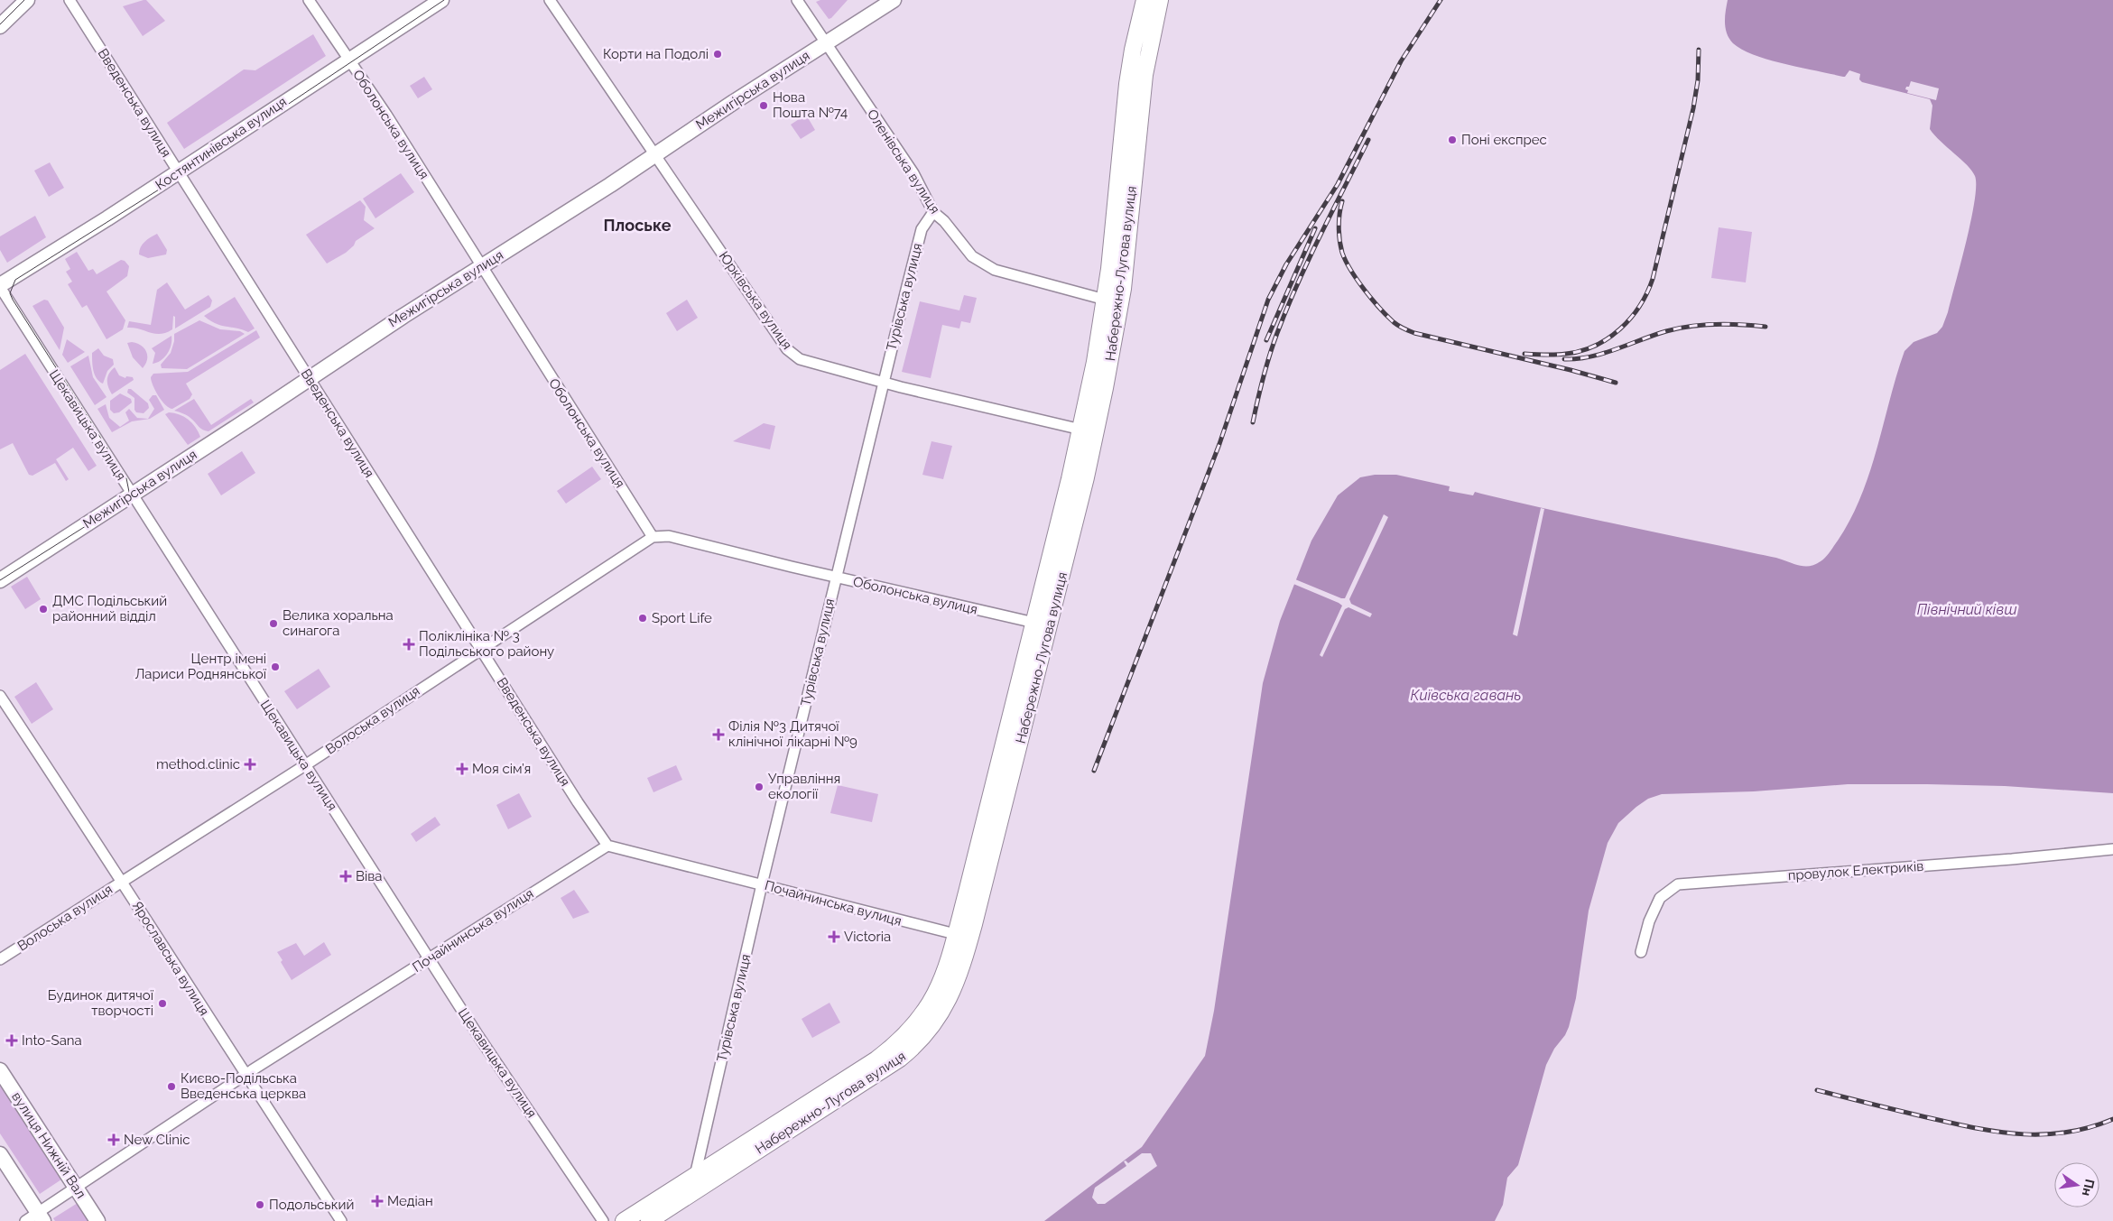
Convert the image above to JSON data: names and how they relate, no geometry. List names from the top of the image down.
{
  "streets": {
    "main road": ["Набережно-Лугова вулиця"],
    "street": [
      "Межигірська вулиця",
      "Введенська вулиця",
      "Оболонська вулиця",
      "Костянтинівська вулиця",
      "Оленівська вулиця",
      "Турівська вулиця",
      "Юрківська вулиця",
      "Щекавицька вулиця",
      "Волоська вулиця",
      "провулок Електриків",
      "Почайнинська вулиця",
      "Ярославська вулиця",
      "вулиця Нижній Вал"
    ]
  },
  "crossings": [
    ["Межигірська вулиця", "Введенська вулиця"],
    ["Межигірська вулиця", "Оболонська вулиця"],
    ["Межигірська вулиця", "Оленівська вулиця"],
    ["Межигірська вулиця", "Юрківська вулиця"],
    ["Межигірська вулиця", "Щекавицька вулиця"],
    ["Введенська вулиця", "Костянтинівська вулиця"],
    ["Введенська вулиця", "Волоська вулиця"],
    ["Введенська вулиця", "Почайнинська вулиця"],
    ["Оболонська вулиця", "Костянтинівська вулиця"],
    ["Оболонська вулиця", "Набережно-Лугова вулиця"],
    ["Оболонська вулиця", "Турівська вулиця"],
    ["Оболонська вулиця", "Волоська вулиця"],
    ["Костянтинівська вулиця", "Щекавицька вулиця"],
    ["Оленівська вулиця", "Набережно-Лугова вулиця"],
    ["Оленівська вулиця", "Турівська вулиця"],
    ["Набережно-Лугова вулиця", "Турівська вулиця"],
    ["Набережно-Лугова вулиця", "Юрківська вулиця"],
    ["Набережно-Лугова вулиця", "Почайнинська вулиця"],
    ["Турівська вулиця", "Юрківська вулиця"],
    ["Турівська вулиця", "Почайнинська вулиця"],
    ["Щекавицька вулиця", "Волоська вулиця"],
    ["Щекавицька вулиця", "Почайнинська вулиця"],
    ["Волоська вулиця", "Ярославська вулиця"],
    ["Почайнинська вулиця", "Ярославська вулиця"],
    ["Почайнинська вулиця", "вулиця Нижній Вал"]
  ],
  "districts": ["Плоське"],
  "water": ["Північний ківш", "Київська гавань"],
  "places": {
    "other": [
      "Корти на Подолі",
      "Нова Пошта №74",
      "Поні експрес",
      "ДМС Подільський районний відділ",
      "Sport Life",
      "Велика хоральна синагога",
      "Центр імені Лариси Роднянської",
      "Управління екології",
      "Будинок дитячої творчості",
      "Києво-Подільська Введенська церква",
      "Подольський"
    ],
    "health": [
      "Поліклініка № 3 Подільського району",
      "Філія №3 Дитячої клінічної лікарні №9",
      "method.clinic",
      "Моя сім’я",
      "Віва",
      "Victoria",
      "Into-Sana",
      "New Clinic",
      "Медіан"
    ]
  },
  "north": "right"
}
